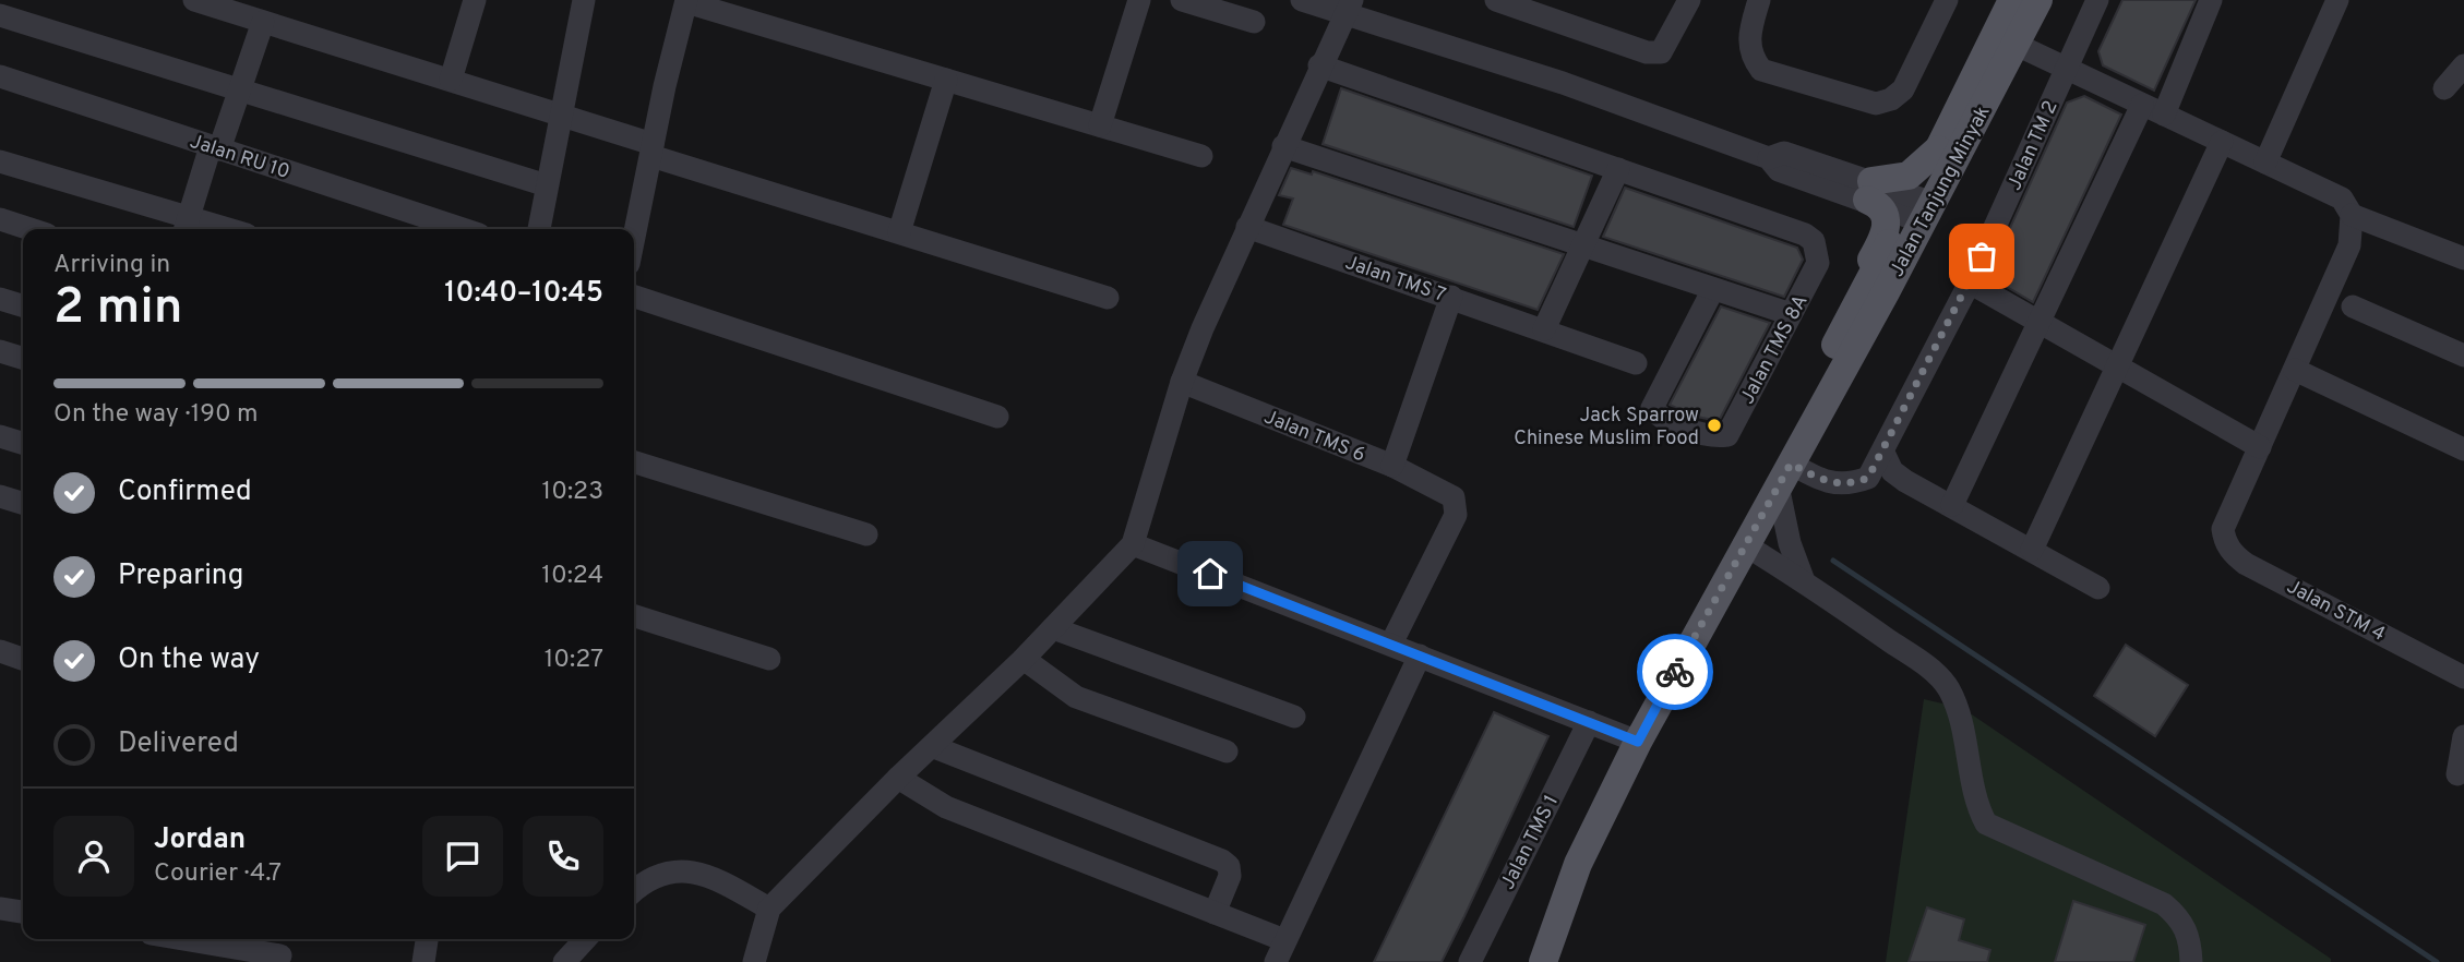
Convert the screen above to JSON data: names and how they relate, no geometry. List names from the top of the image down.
{
  "streets": {
    "main road": ["Jalan Tanjung Minyak"],
    "street": [
      "Jalan TM 2",
      "Jalan RU 10",
      "Jalan TMS 7",
      "Jalan TMS 8A",
      "Jalan TMS 6",
      "Jalan STM 4",
      "Jalan TMS 1"
    ]
  },
  "crossings": [
    ["Jalan TM 2", "Jalan Tanjung Minyak"]
  ],
  "places": ["Jack Sparrow Chinese Muslim Food"],
  "page": {
    "heading": ["2 min", "Arriving in", "10:40–10:45"],
    "panel": ["Jordan", "Courier · 4.7"],
    "bar": "On the way · 190 m",
    "list": [
      ["Confirmed", "10:23"],
      ["Preparing", "10:24"],
      ["On the way", "10:27"],
      "Delivered"
    ]
  }
}
